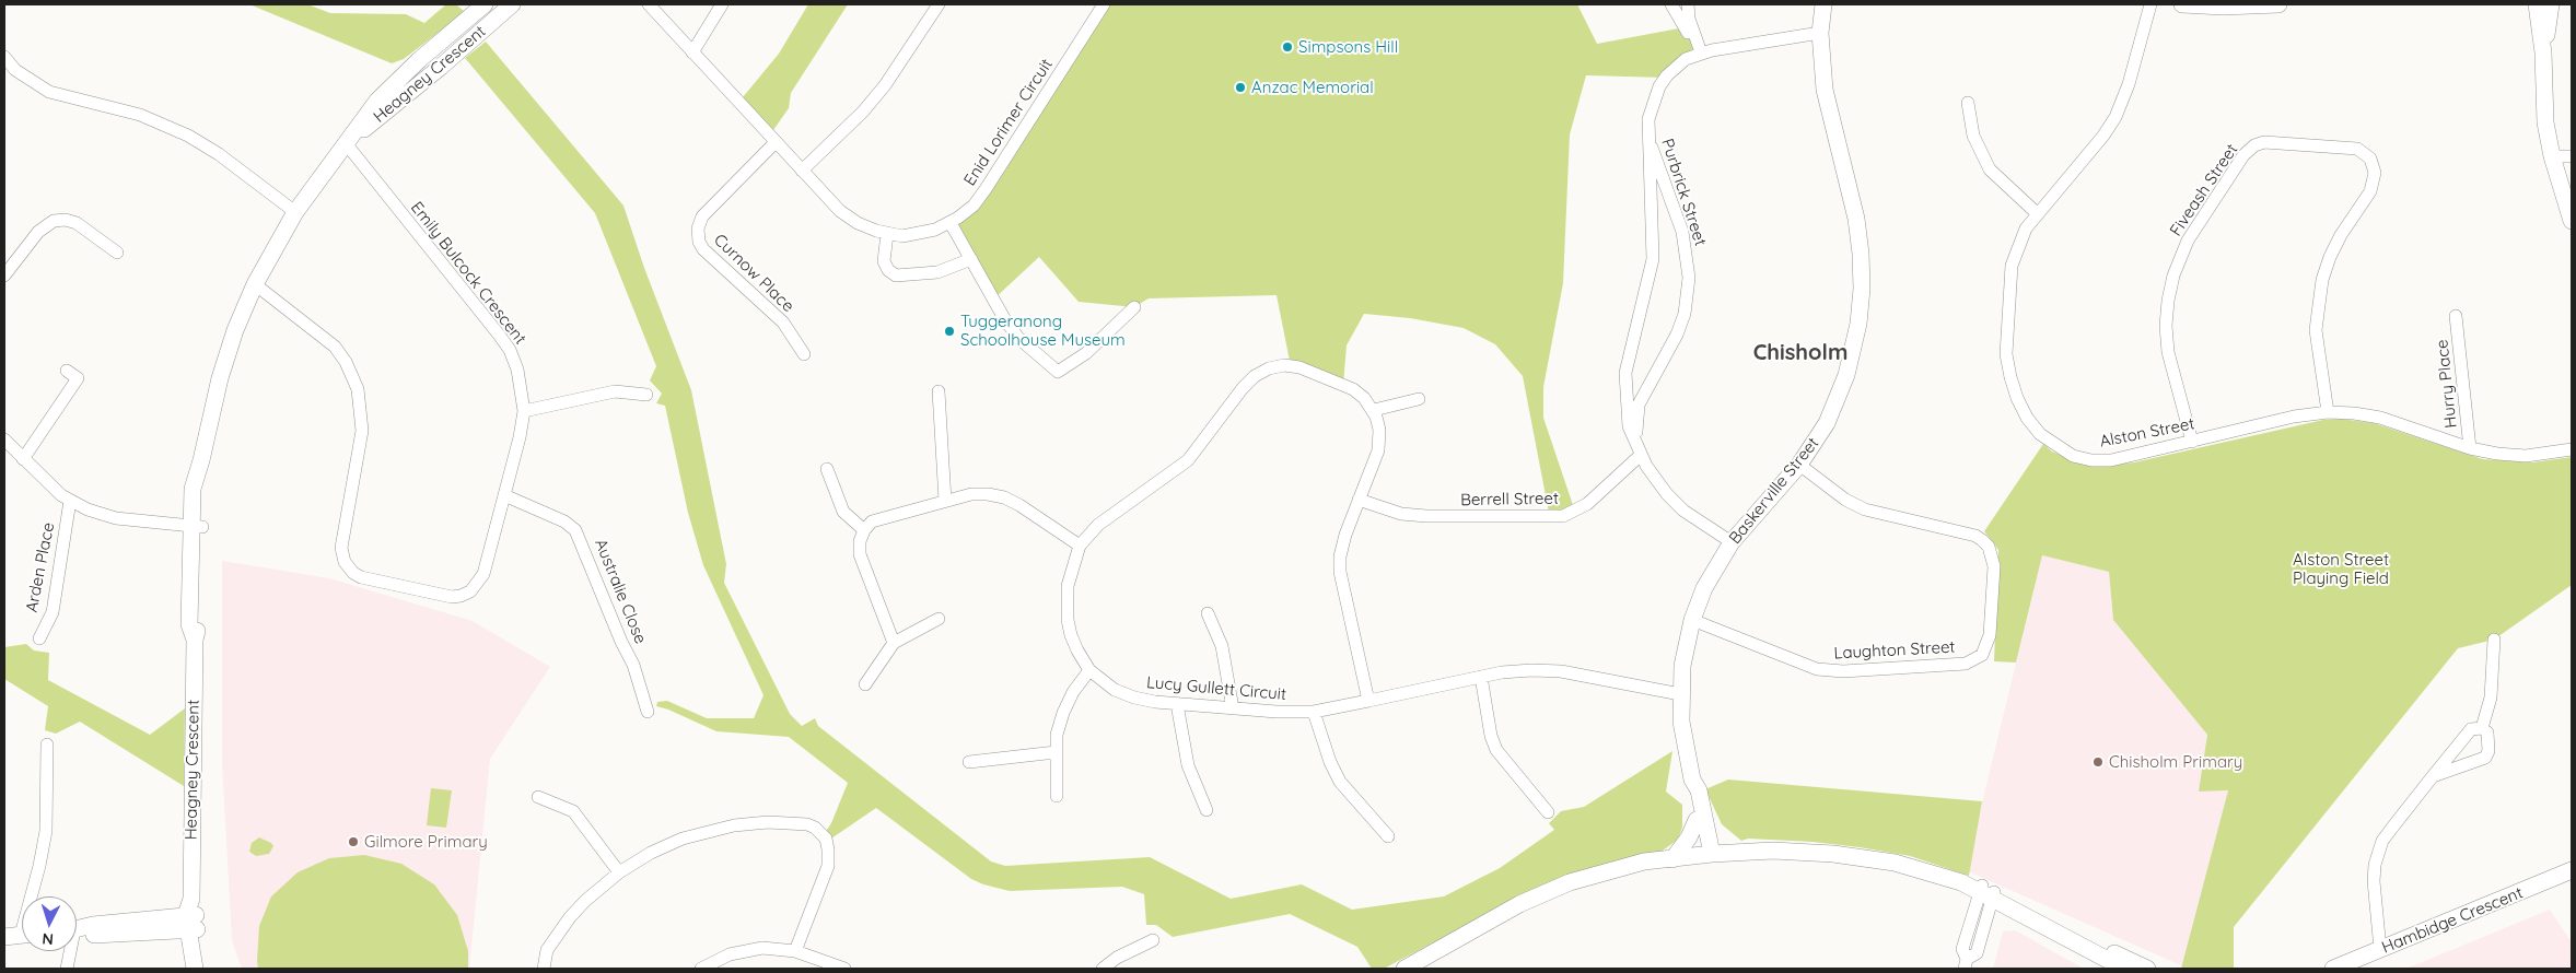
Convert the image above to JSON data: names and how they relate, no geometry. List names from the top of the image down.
{
  "streets": {
    "street": [
      "Heagney Crescent",
      "Enid Lorimer Circuit",
      "Fiveash Street",
      "Purbrick Street",
      "Emily Bulcock Crescent",
      "Curnow Place",
      "Hurry Place",
      "Alston Street",
      "Baskerville Street",
      "Berrell Street",
      "Arden Place",
      "Australie Close",
      "Laughton Street",
      "Lucy Gullett Circuit",
      "Hambidge Crescent"
    ]
  },
  "crossings": [
    ["Heagney Crescent", "Emily Bulcock Crescent"],
    ["Enid Lorimer Circuit", "Curnow Place"],
    ["Fiveash Street", "Alston Street"],
    ["Purbrick Street", "Baskerville Street"],
    ["Purbrick Street", "Berrell Street"],
    ["Emily Bulcock Crescent", "Australie Close"],
    ["Hurry Place", "Alston Street"],
    ["Baskerville Street", "Laughton Street"],
    ["Baskerville Street", "Lucy Gullett Circuit"]
  ],
  "districts": ["Chisholm"],
  "parks": ["Alston Street Playing Field"],
  "places": [
    "Simpsons Hill",
    "Anzac Memorial",
    "Tuggeranong Schoolhouse Museum",
    "Chisholm Primary",
    "Gilmore Primary"
  ],
  "north": "bottom"
}
